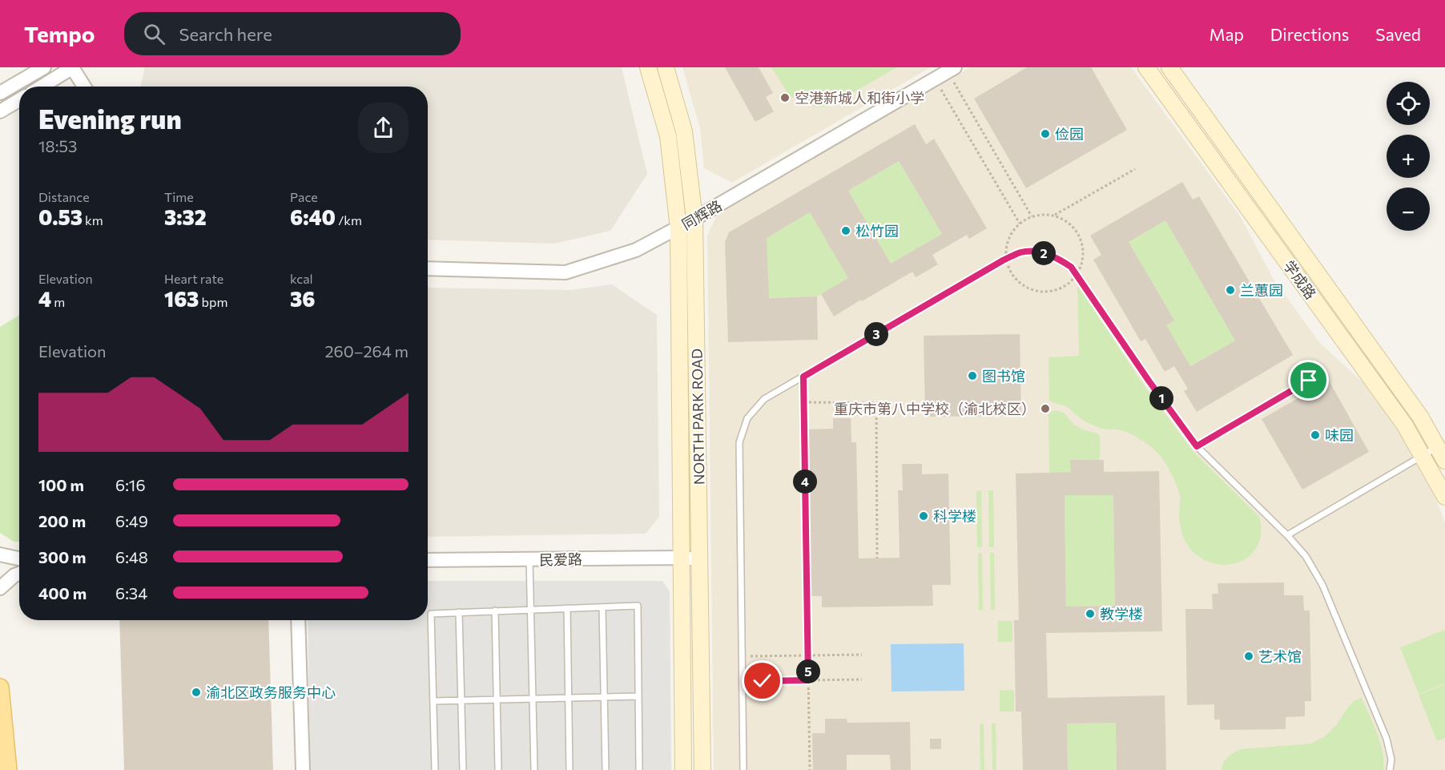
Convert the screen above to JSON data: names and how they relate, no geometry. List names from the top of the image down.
{
  "streets": {
    "main road": ["学成路", "NORTH PARK ROAD"],
    "street": ["同辉路", "民爱路"]
  },
  "crossings": [
    ["同辉路", "NORTH PARK ROAD"],
    ["NORTH PARK ROAD", "民爱路"]
  ],
  "places": [
    "空港新城人和街小学",
    "俭园",
    "松竹园",
    "兰蕙园",
    "图书馆",
    "重庆市第八中学校（渝北校区）",
    "味园",
    "科学楼",
    "教学楼",
    "艺术馆",
    "渝北区政务服务中心"
  ],
  "page": {
    "header": "Tempo",
    "search": "Search here",
    "nav": ["Map", "Directions", "Saved"],
    "map_buttons": ["+", "−"],
    "heading": ["Evening run", "18:53"],
    "stats": [
      ["Distance", "0.53 km"],
      ["Time", "3:32"],
      ["Pace", "6:40 /km"],
      ["Elevation", "4 m"],
      ["Heart rate", "163 bpm"],
      ["kcal", "36"]
    ],
    "pins": [
      "2",
      "3",
      "1",
      "4",
      "5"
    ],
    "chart": ["Elevation", "260–264 m"],
    "list": [
      {
        "name": "100 m",
        "note": "6:16"
      },
      {
        "name": "200 m",
        "note": "6:49"
      },
      {
        "name": "300 m",
        "note": "6:48"
      },
      {
        "name": "400 m",
        "note": "6:34"
      }
    ]
  }
}
